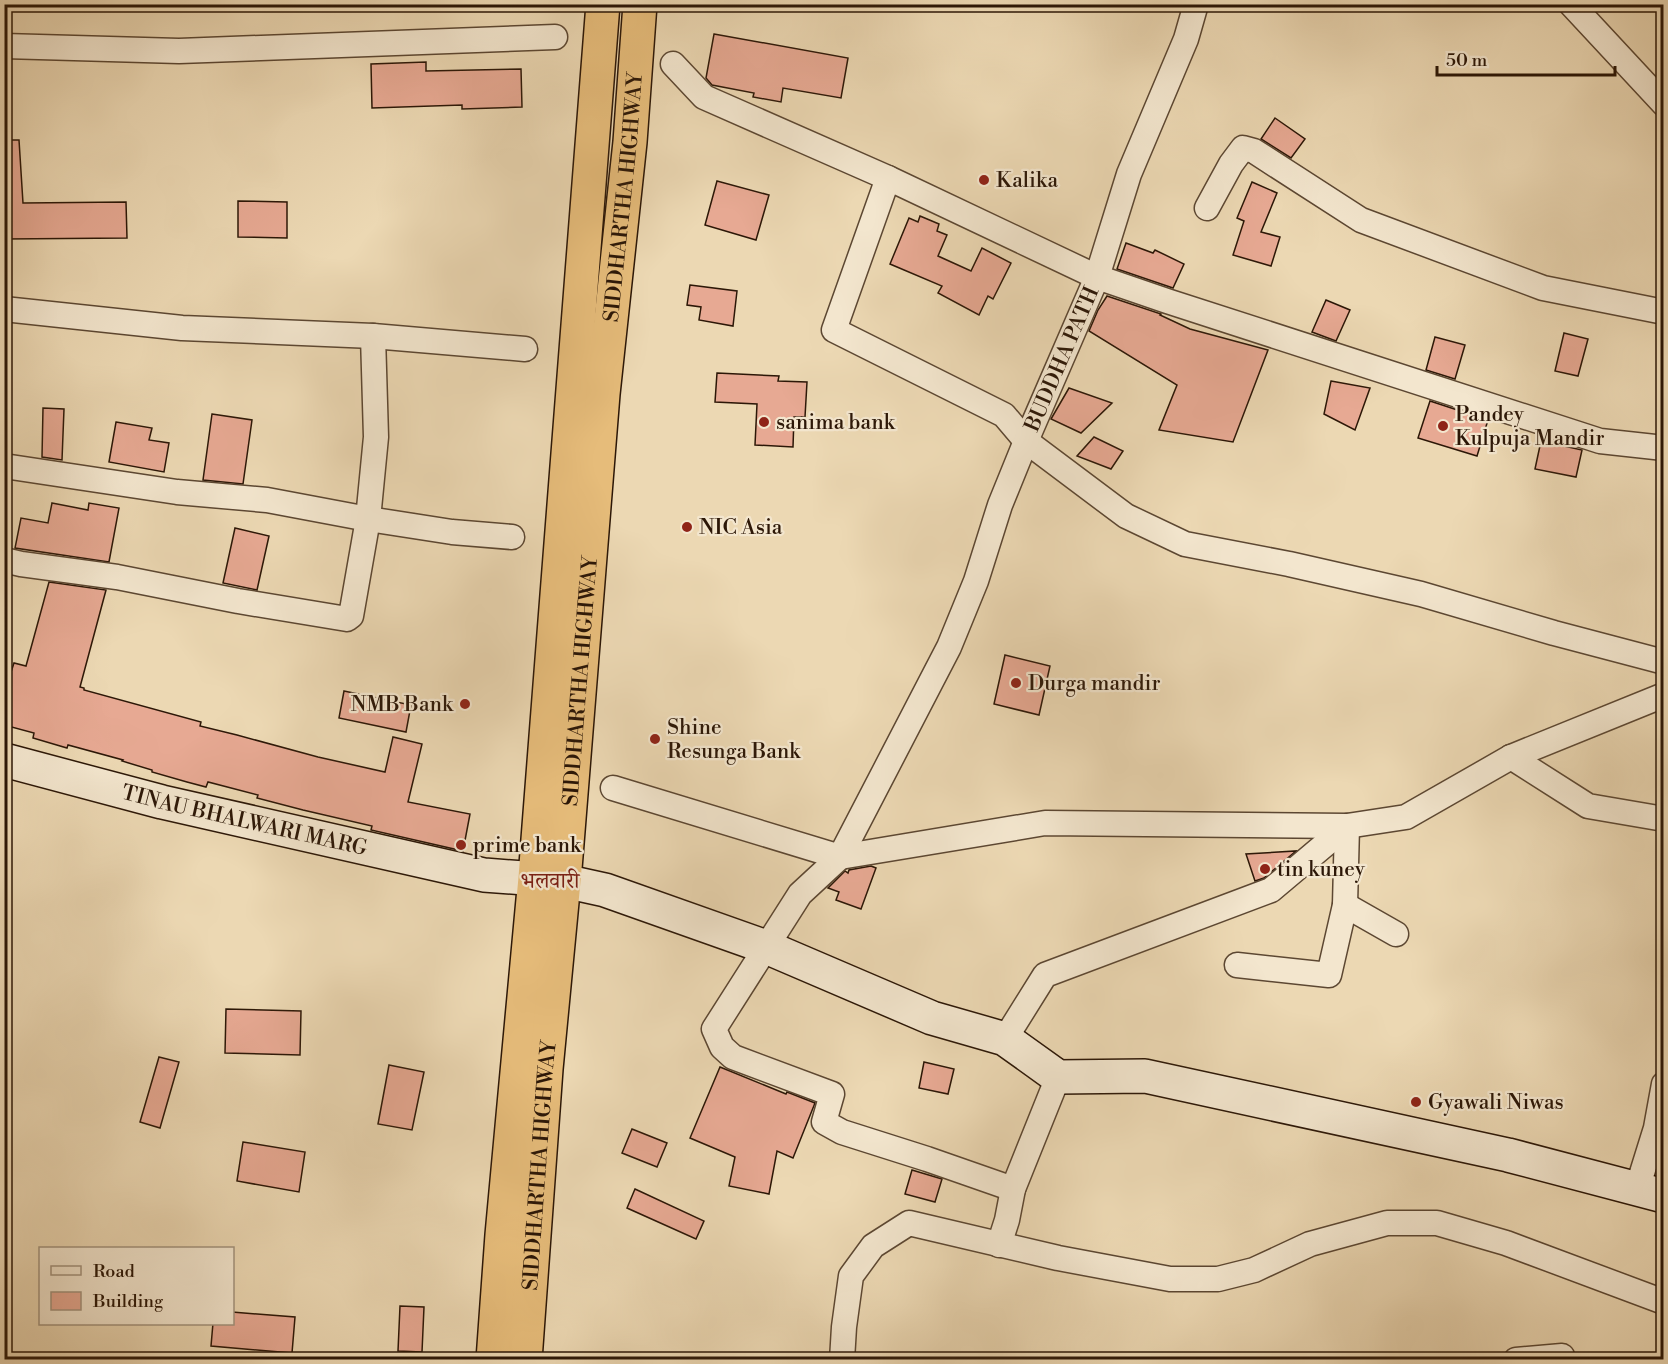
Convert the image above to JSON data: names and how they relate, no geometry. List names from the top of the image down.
{
  "streets": {
    "highway": ["SIDDHARTHA HIGHWAY"],
    "street": ["BUDDHA PATH", "TINAU BHALWARI MARG"]
  },
  "crossings": [
    ["SIDDHARTHA HIGHWAY", "TINAU BHALWARI MARG"]
  ],
  "districts": ["भलवारी"],
  "places": [
    "Kalika",
    "sanima bank",
    "Pandey Kulpuja Mandir",
    "NIC Asia",
    "Durga mandir",
    "NMB Bank",
    "Shine Resunga Bank",
    "prime bank",
    "tin kuney",
    "Gyawali Niwas"
  ],
  "legend": ["Road", "Building"],
  "scale_bar": "50 m"
}
